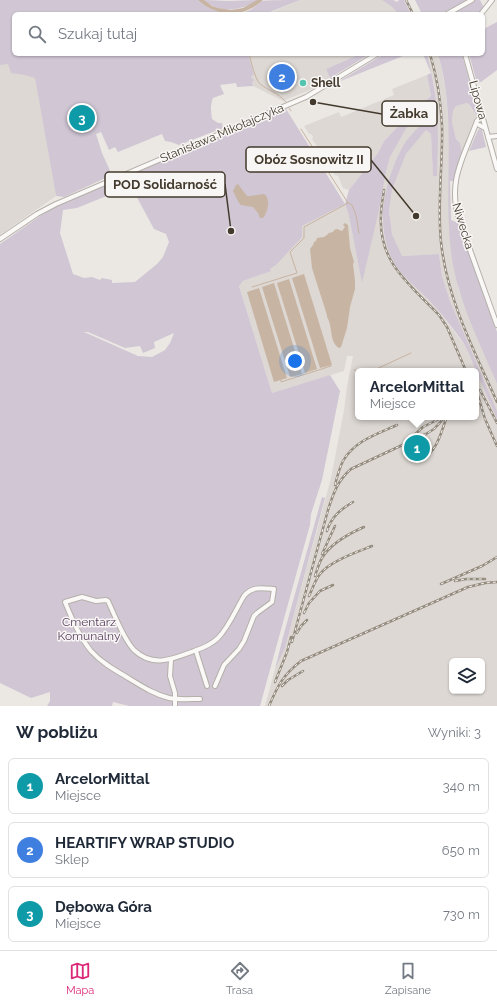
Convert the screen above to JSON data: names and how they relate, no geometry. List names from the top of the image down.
{
  "streets": {
    "street": ["Lipowa", "Stanisława Mikołajczyka", "Niwecka"]
  },
  "parks": ["Cmentarz Komunalny"],
  "places": [
    "Shell",
    "Żabka",
    "Obóz Sosnowitz II",
    "POD Solidarność"
  ],
  "page": {
    "search": "Szukaj tutaj",
    "pins": ["2", "3", "1"],
    "popup": ["ArcelorMittal", "Miejsce"],
    "heading": ["W pobliżu", "Wyniki: 3"],
    "list": [
      {
        "mark": "1",
        "name": "ArcelorMittal",
        "note": "Miejsce",
        "value": "340 m"
      },
      {
        "mark": "2",
        "name": "HEARTIFY WRAP STUDIO",
        "note": "Sklep",
        "value": "650 m"
      },
      {
        "mark": "3",
        "name": "Dębowa Góra",
        "note": "Miejsce",
        "value": "730 m"
      }
    ],
    "nav": ["Mapa", "Trasa", "Zapisane"]
  }
}
